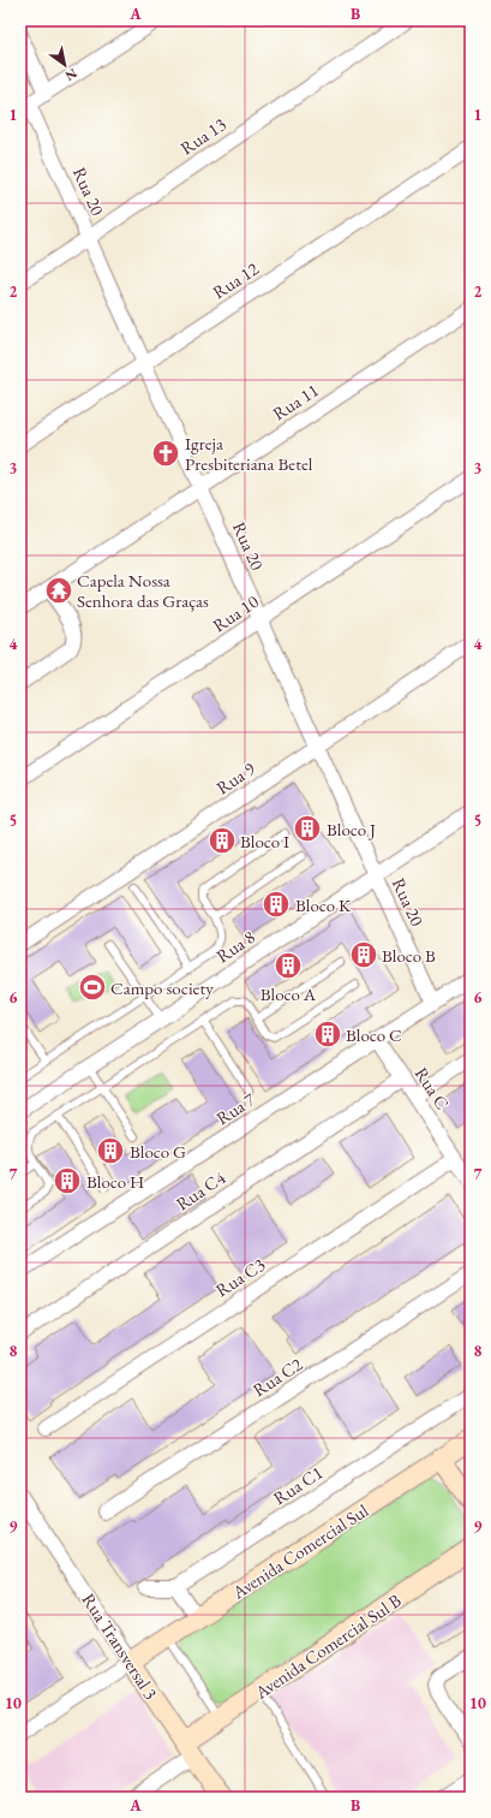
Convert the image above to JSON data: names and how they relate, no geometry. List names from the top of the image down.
{
  "streets": {
    "street": [
      "Rua 13",
      "Rua 20",
      "Rua 12",
      "Rua 11",
      "Rua 10",
      "Rua 9",
      "Rua 8",
      "Rua C",
      "Rua 7",
      "Rua C4",
      "Rua C3",
      "Rua C2",
      "Rua C1",
      "Avenida Comercial Sul",
      "Rua Transversal 3",
      "Avenida Comercial Sul B"
    ]
  },
  "crossings": [
    ["Rua 13", "Rua 20"],
    ["Rua 20", "Rua 12"],
    ["Rua 20", "Rua 11"],
    ["Rua 20", "Rua 10"],
    ["Rua 20", "Rua 9"],
    ["Rua 20", "Rua 8"],
    ["Rua 20", "Rua 7"],
    ["Rua C", "Rua 7"],
    ["Rua C", "Rua C4"],
    ["Rua C", "Rua C3"],
    ["Avenida Comercial Sul", "Rua Transversal 3"],
    ["Rua Transversal 3", "Avenida Comercial Sul B"]
  ],
  "places": {
    "church": ["Igreja Presbiteriana Betel"],
    "temple": ["Capela Nossa Senhora das Graças"],
    "building": [
      "Bloco J",
      "Bloco I",
      "Bloco K",
      "Bloco B",
      "Bloco A",
      "Bloco C",
      "Bloco G",
      "Bloco H"
    ],
    "sports": ["Campo society"]
  },
  "north": "bottom right",
  "grid": {
    "columns": ["A", "B"],
    "rows": [
      "1",
      "2",
      "3",
      "4",
      "5",
      "6",
      "7",
      "8",
      "9",
      "10"
    ]
  }
}
